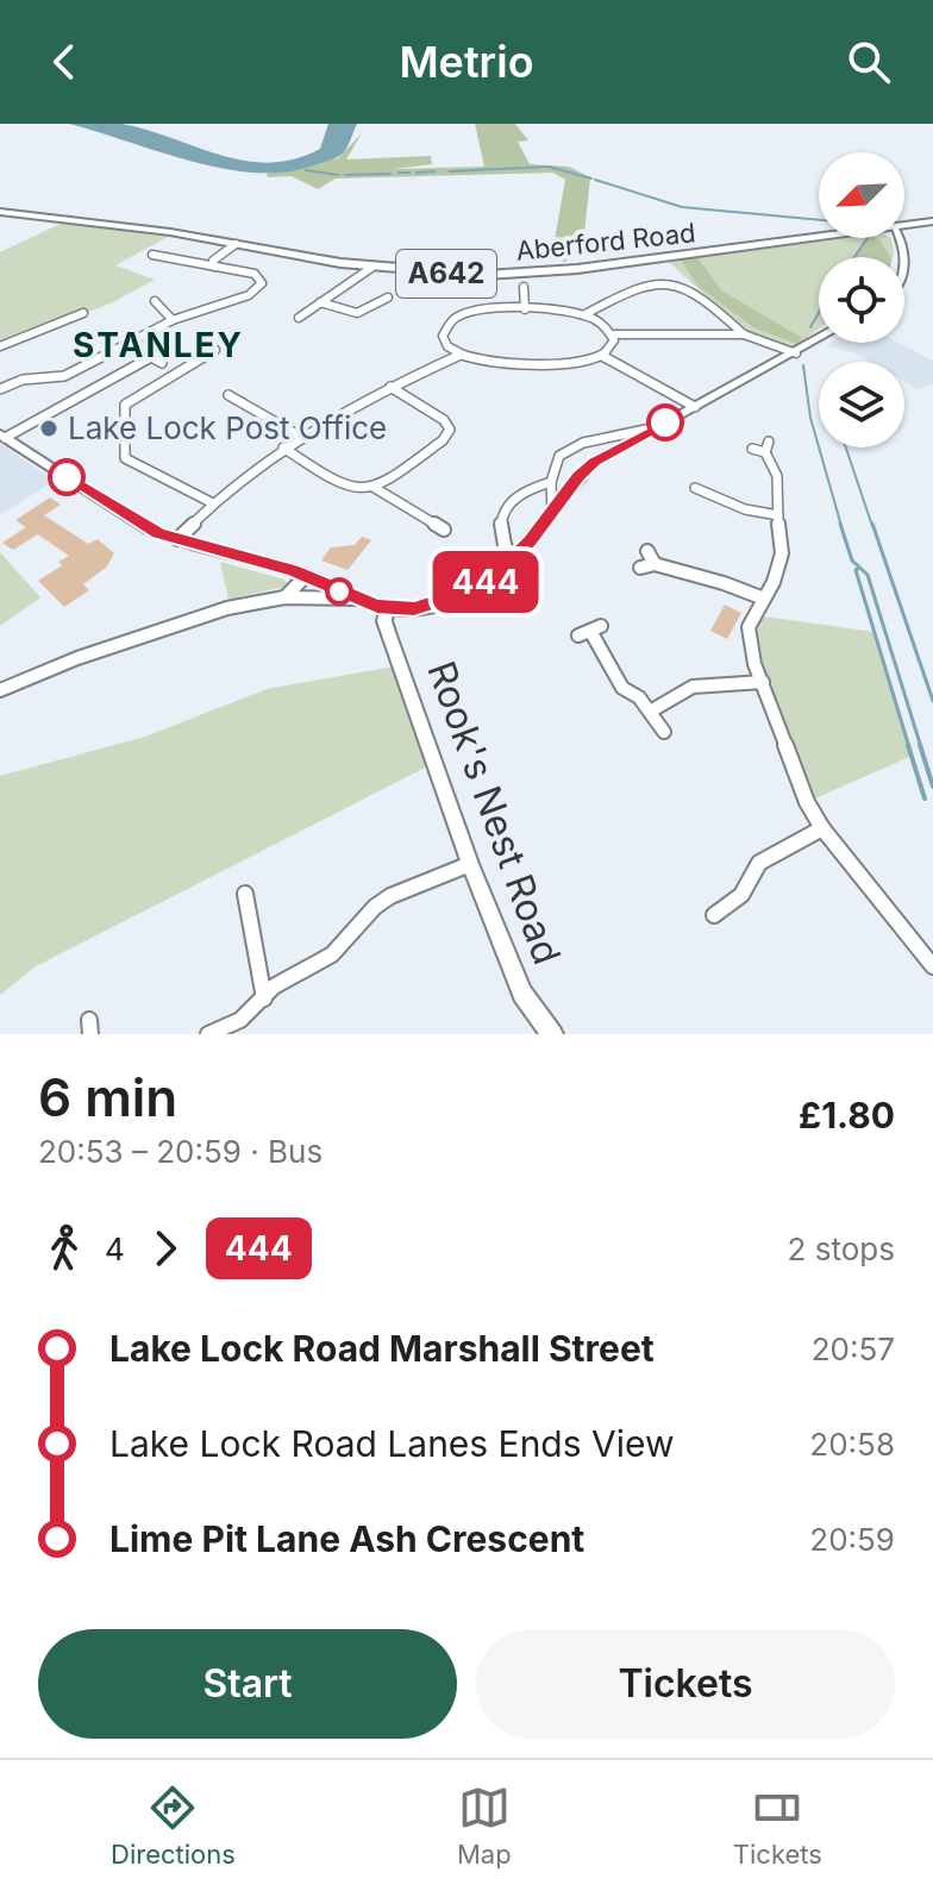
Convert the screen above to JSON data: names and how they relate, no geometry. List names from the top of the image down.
{
  "streets": {
    "main road": ["Aberford Road", "A642"],
    "street": ["Rook's Nest Road"]
  },
  "districts": ["STANLEY"],
  "places": ["Lake Lock Post Office"],
  "lines": ["bus line 444"],
  "north": "bottom left",
  "page": {
    "header": "Metrio",
    "on_map": "444",
    "heading": ["6 min", "20:53 – 20:59 · Bus", "£1.80"],
    "legs": ["4", "444", "2 stops"],
    "list": [
      {
        "name": "Lake Lock Road Marshall Street",
        "value": "20:57"
      },
      {
        "name": "Lake Lock Road Lanes Ends View",
        "value": "20:58"
      },
      {
        "name": "Lime Pit Lane Ash Crescent",
        "value": "20:59"
      }
    ],
    "buttons": ["Start", "Tickets"],
    "tabs": ["Directions", "Map", "Tickets"]
  }
}
